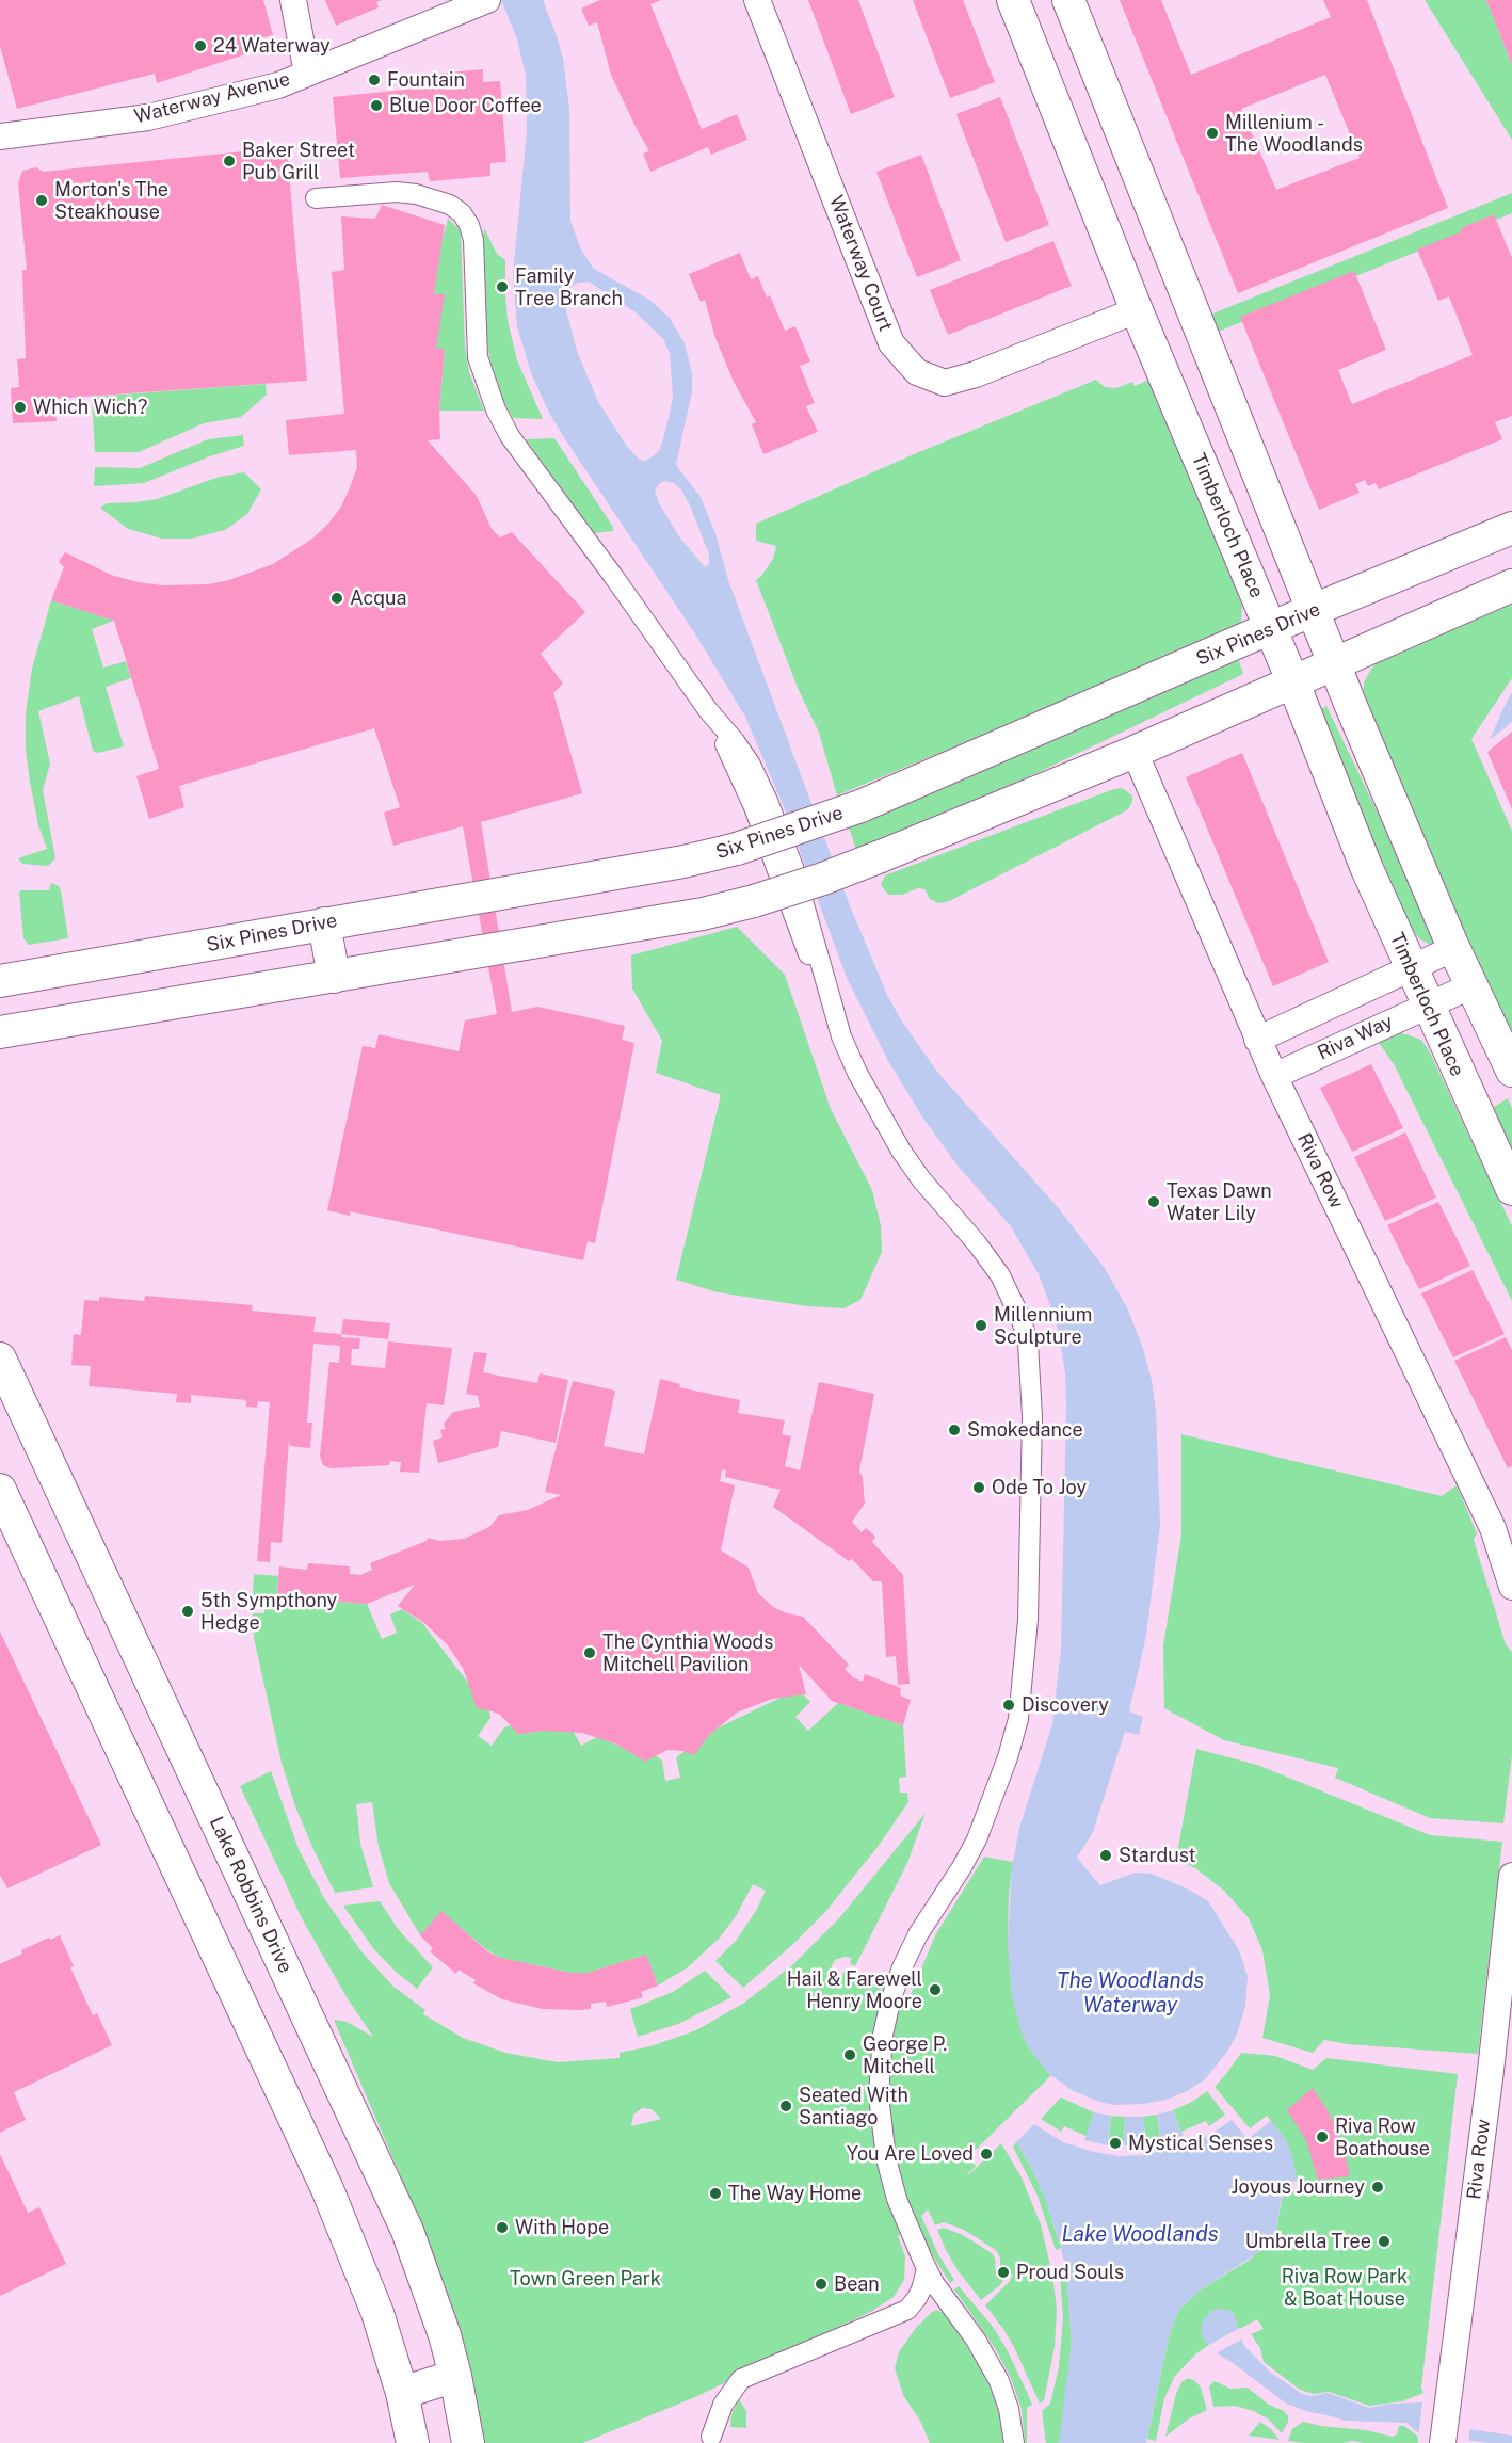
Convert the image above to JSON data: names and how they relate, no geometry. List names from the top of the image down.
{
  "streets": {
    "street": [
      "Waterway Avenue",
      "Waterway Court",
      "Timberloch Place",
      "Six Pines Drive",
      "Riva Way",
      "Riva Row",
      "Lake Robbins Drive"
    ]
  },
  "crossings": [
    ["Waterway Court", "Timberloch Place"],
    ["Timberloch Place", "Six Pines Drive"],
    ["Timberloch Place", "Riva Way"],
    ["Riva Way", "Riva Row"]
  ],
  "water": ["The Woodlands Waterway", "Lake Woodlands"],
  "parks": ["Riva Row Park & Boat House", "Town Green Park"],
  "places": [
    "24 Waterway",
    "Fountain",
    "Blue Door Coffee",
    "Millenium - The Woodlands",
    "Baker Street Pub Grill",
    "Morton's The Steakhouse",
    "Family Tree Branch",
    "Which Wich?",
    "Acqua",
    "Texas Dawn Water Lily",
    "Millennium Sculpture",
    "Smokedance",
    "Ode To Joy",
    "5th Sympthony Hedge",
    "The Cynthia Woods Mitchell Pavilion",
    "Discovery",
    "Stardust",
    "Hail & Farewell Henry Moore",
    "George P. Mitchell",
    "Seated With Santiago",
    "Riva Row Boathouse",
    "Mystical Senses",
    "You Are Loved",
    "Joyous Journey",
    "The Way Home",
    "With Hope",
    "Umbrella Tree",
    "Proud Souls",
    "Bean"
  ]
}
